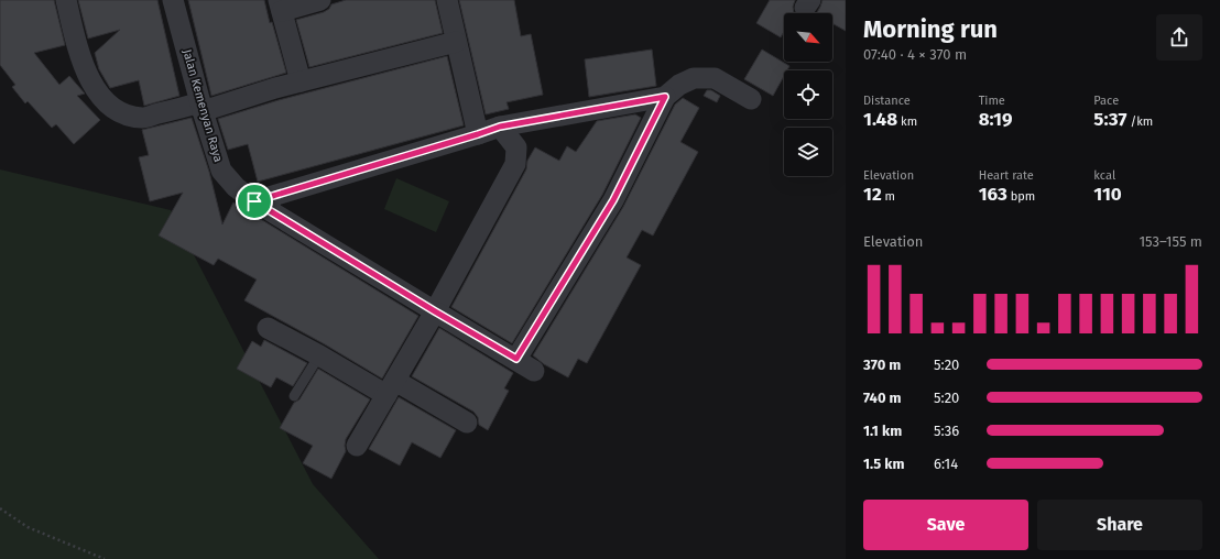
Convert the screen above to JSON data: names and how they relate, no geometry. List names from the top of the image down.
{
  "streets": {
    "street": ["Jalan Kemenyan Raya"]
  },
  "north": "bottom right",
  "page": {
    "heading": ["Morning run", "07:40 · 4 × 370 m"],
    "stats": [
      ["Distance", "1.48 km"],
      ["Time", "8:19"],
      ["Pace", "5:37 /km"],
      ["Elevation", "12 m"],
      ["Heart rate", "163 bpm"],
      ["kcal", "110"]
    ],
    "chart": ["Elevation", "153–155 m"],
    "list": [
      {
        "name": "370 m",
        "note": "5:20"
      },
      {
        "name": "740 m",
        "note": "5:20"
      },
      {
        "name": "1.1 km",
        "note": "5:36"
      },
      {
        "name": "1.5 km",
        "note": "6:14"
      }
    ],
    "buttons": ["Save", "Share"]
  }
}
